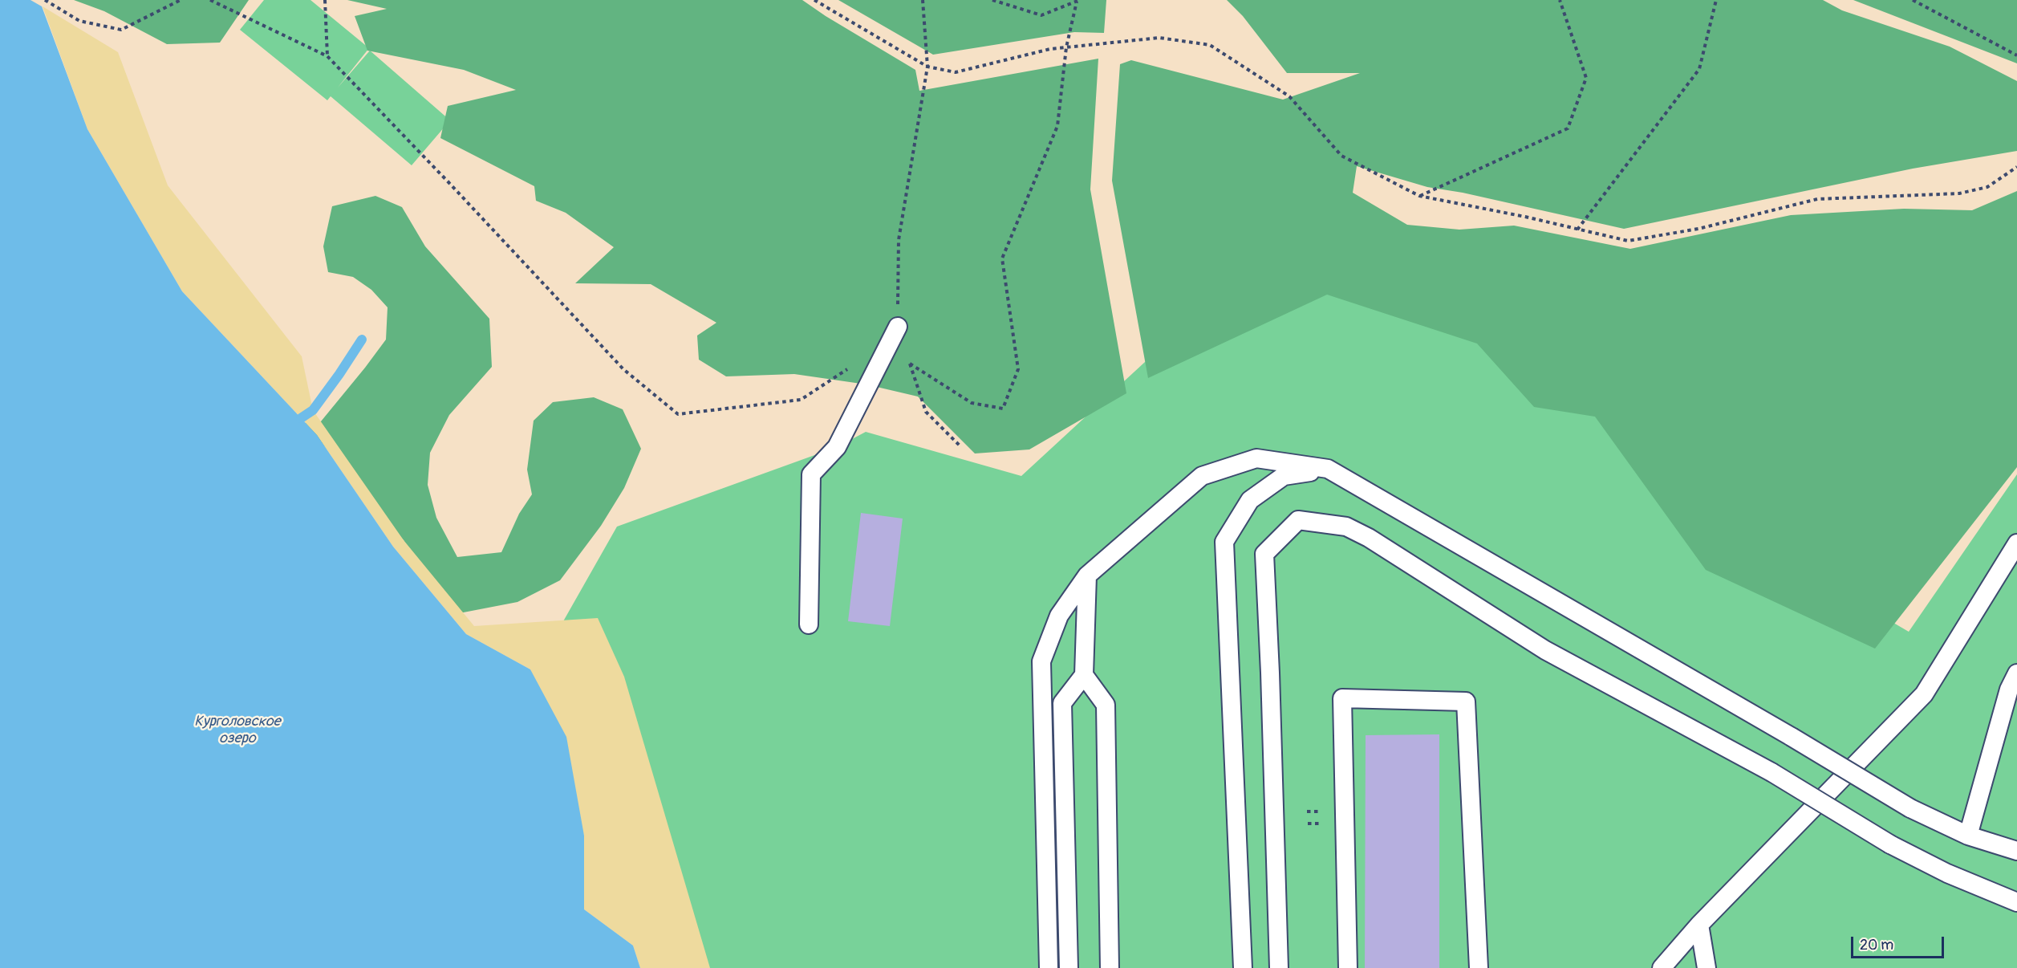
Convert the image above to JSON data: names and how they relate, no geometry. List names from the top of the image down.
{
  "water": ["Курголовское озеро"],
  "scale_bar": "20 m"
}
